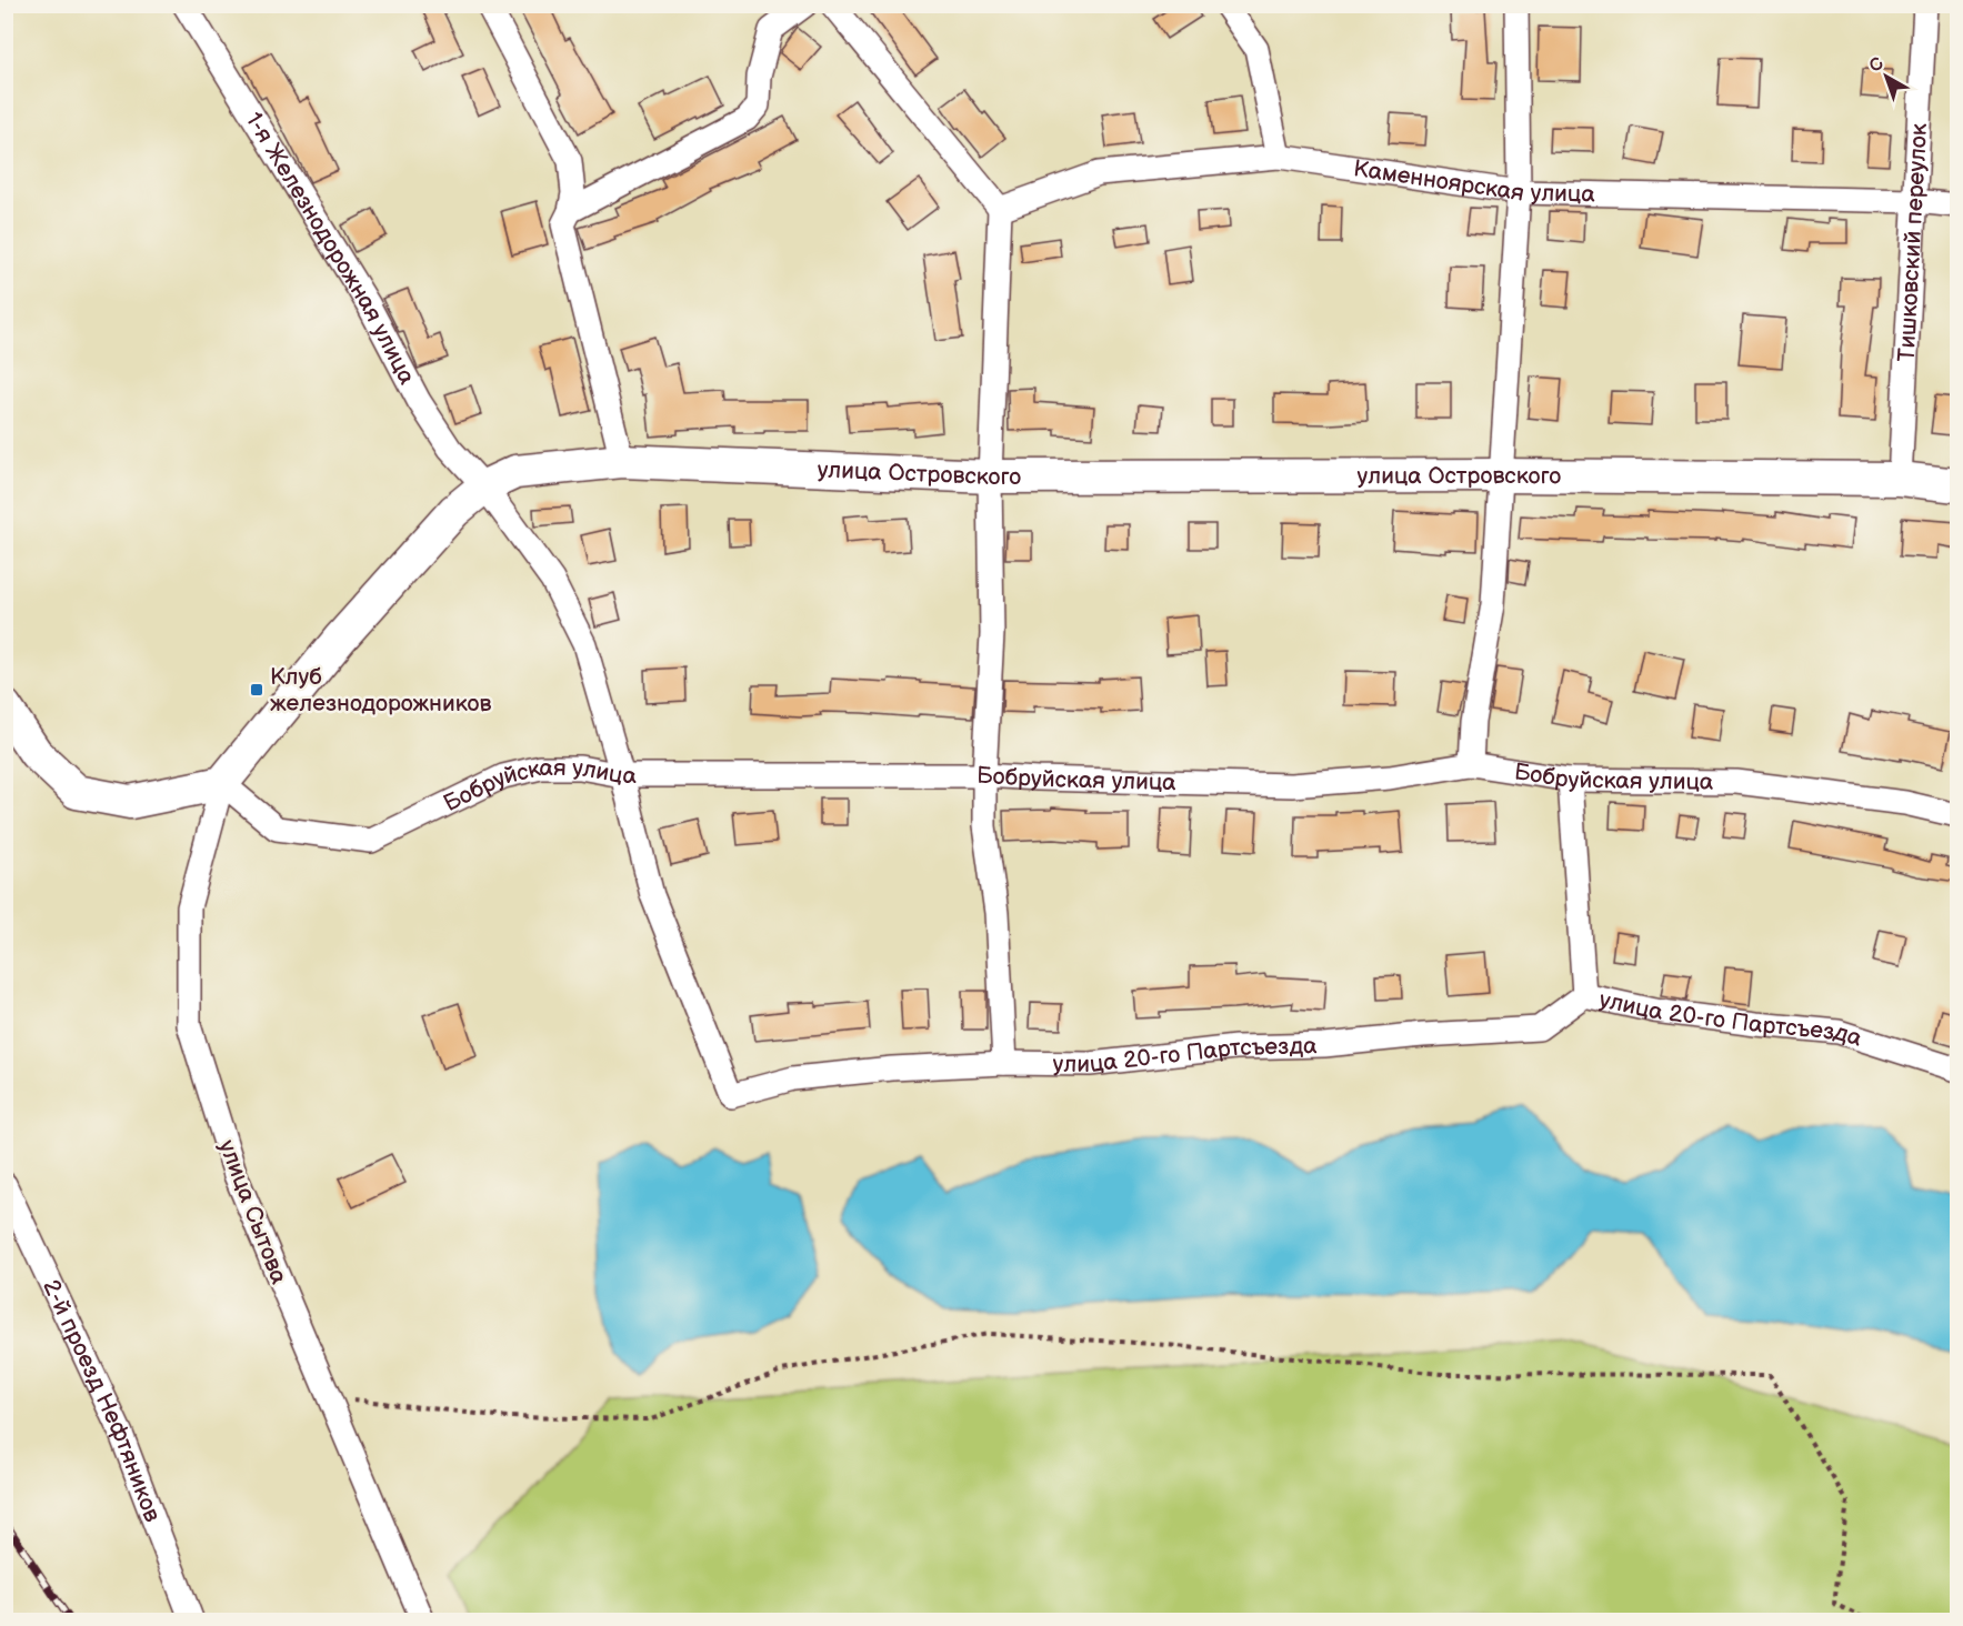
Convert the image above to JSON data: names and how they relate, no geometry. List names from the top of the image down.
{
  "streets": {
    "street": [
      "Каменноярская улица",
      "Тишковский переулок",
      "1-я Железнодорожная улица",
      "улица Островского",
      "Бобруйская улица",
      "улица 20-го Партсъезда",
      "улица Сытова",
      "2-й проезд Нефтяников"
    ]
  },
  "crossings": [
    ["Каменноярская улица", "Тишковский переулок"],
    ["Тишковский переулок", "улица Островского"],
    ["1-я Железнодорожная улица", "улица Островского"],
    ["1-я Железнодорожная улица", "Бобруйская улица"],
    ["1-я Железнодорожная улица", "улица 20-го Партсъезда"],
    ["улица Островского", "Бобруйская улица"],
    ["улица Островского", "улица Сытова"],
    ["Бобруйская улица", "улица 20-го Партсъезда"],
    ["Бобруйская улица", "улица Сытова"]
  ],
  "places": {
    "transit": ["Клуб железнодорожников"]
  },
  "north": "top left"
}
